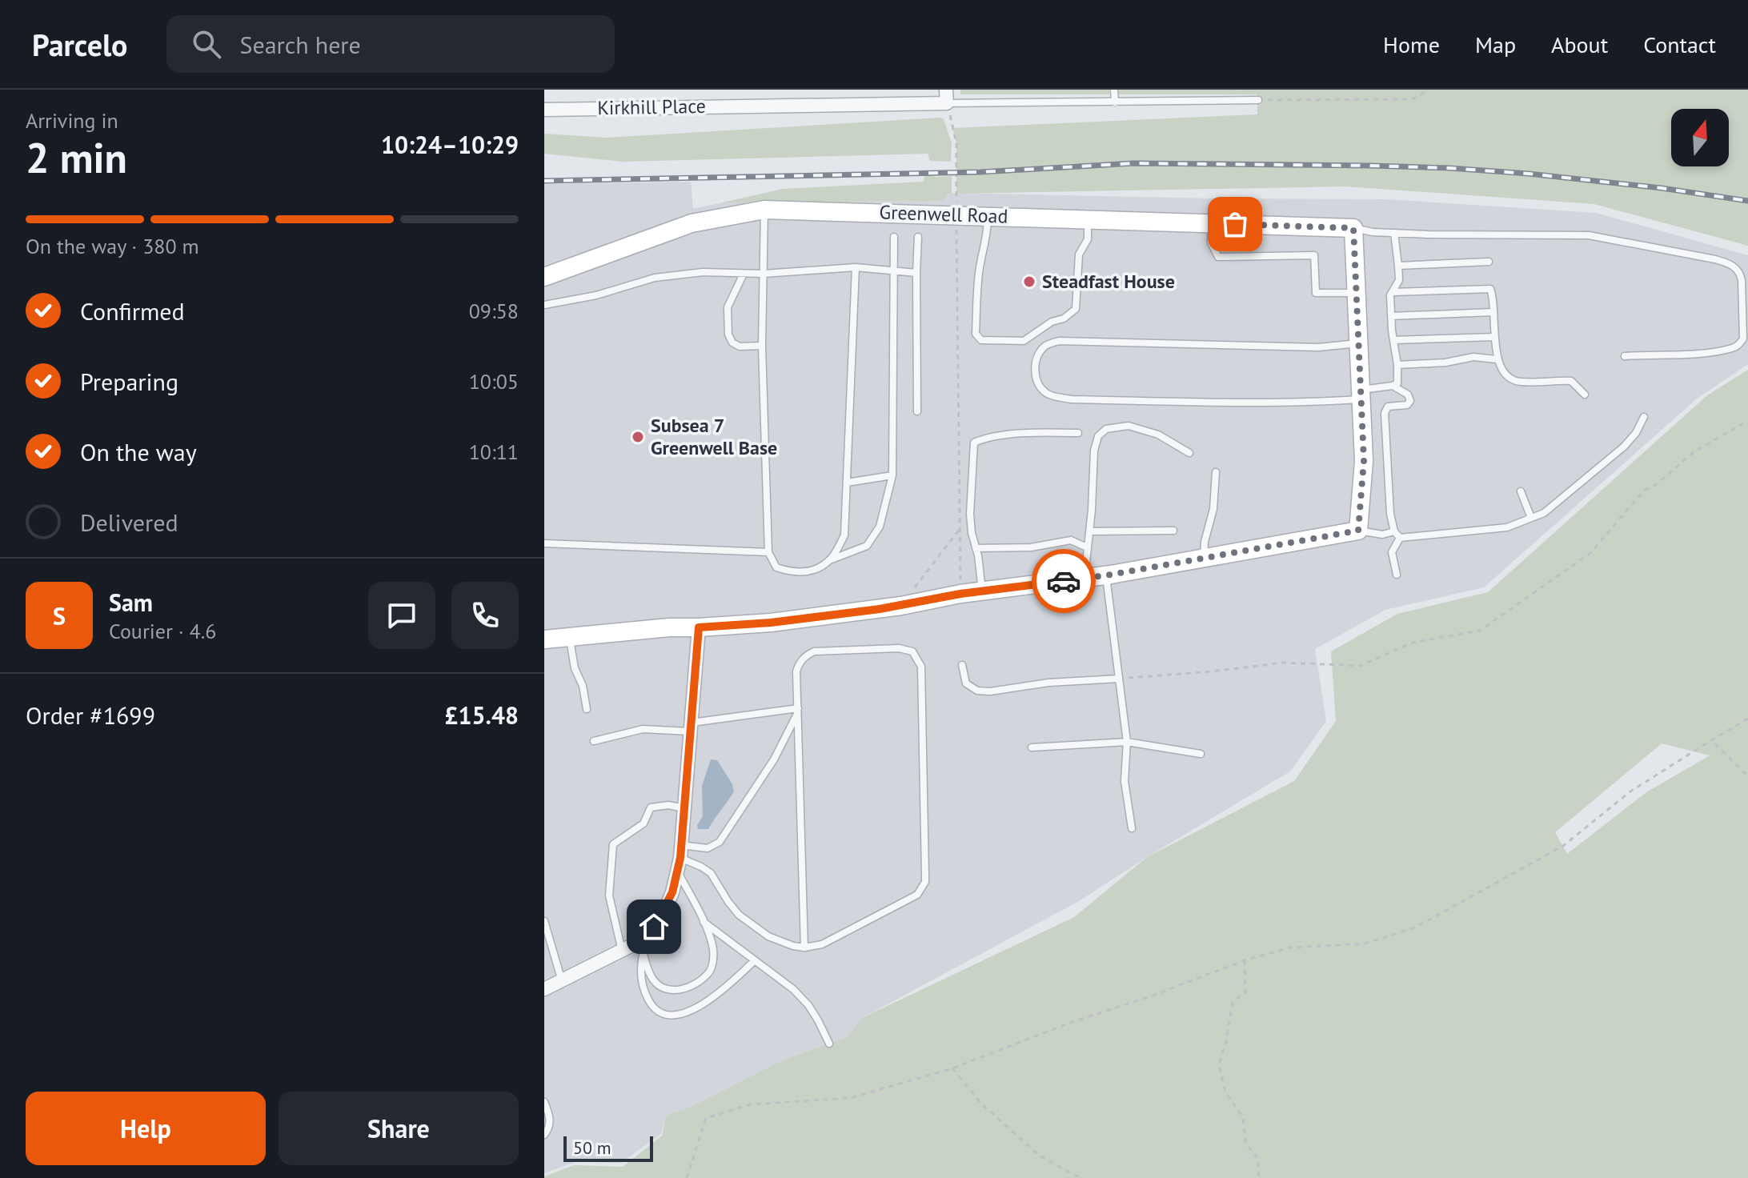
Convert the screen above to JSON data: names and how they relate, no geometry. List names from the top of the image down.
{
  "streets": {
    "street": ["Kirkhill Place", "Greenwell Road"]
  },
  "places": ["Steadfast House", "Subsea 7 Greenwell Base"],
  "scale_bar": "50 m",
  "north": "top",
  "page": {
    "header": "Parcelo",
    "search": "Search here",
    "nav": [
      "Home",
      "Map",
      "About",
      "Contact"
    ],
    "heading": ["2 min", "Arriving in", "10:24–10:29"],
    "panel": [
      "Sam",
      "Courier · 4.6",
      "Order #1699",
      "£15.48"
    ],
    "bar": "On the way · 380 m",
    "list": [
      ["Confirmed", "09:58"],
      ["Preparing", "10:05"],
      ["On the way", "10:11"],
      "Delivered"
    ],
    "round": "S",
    "buttons": ["Help", "Share"],
    "scale": "50 m"
  }
}
